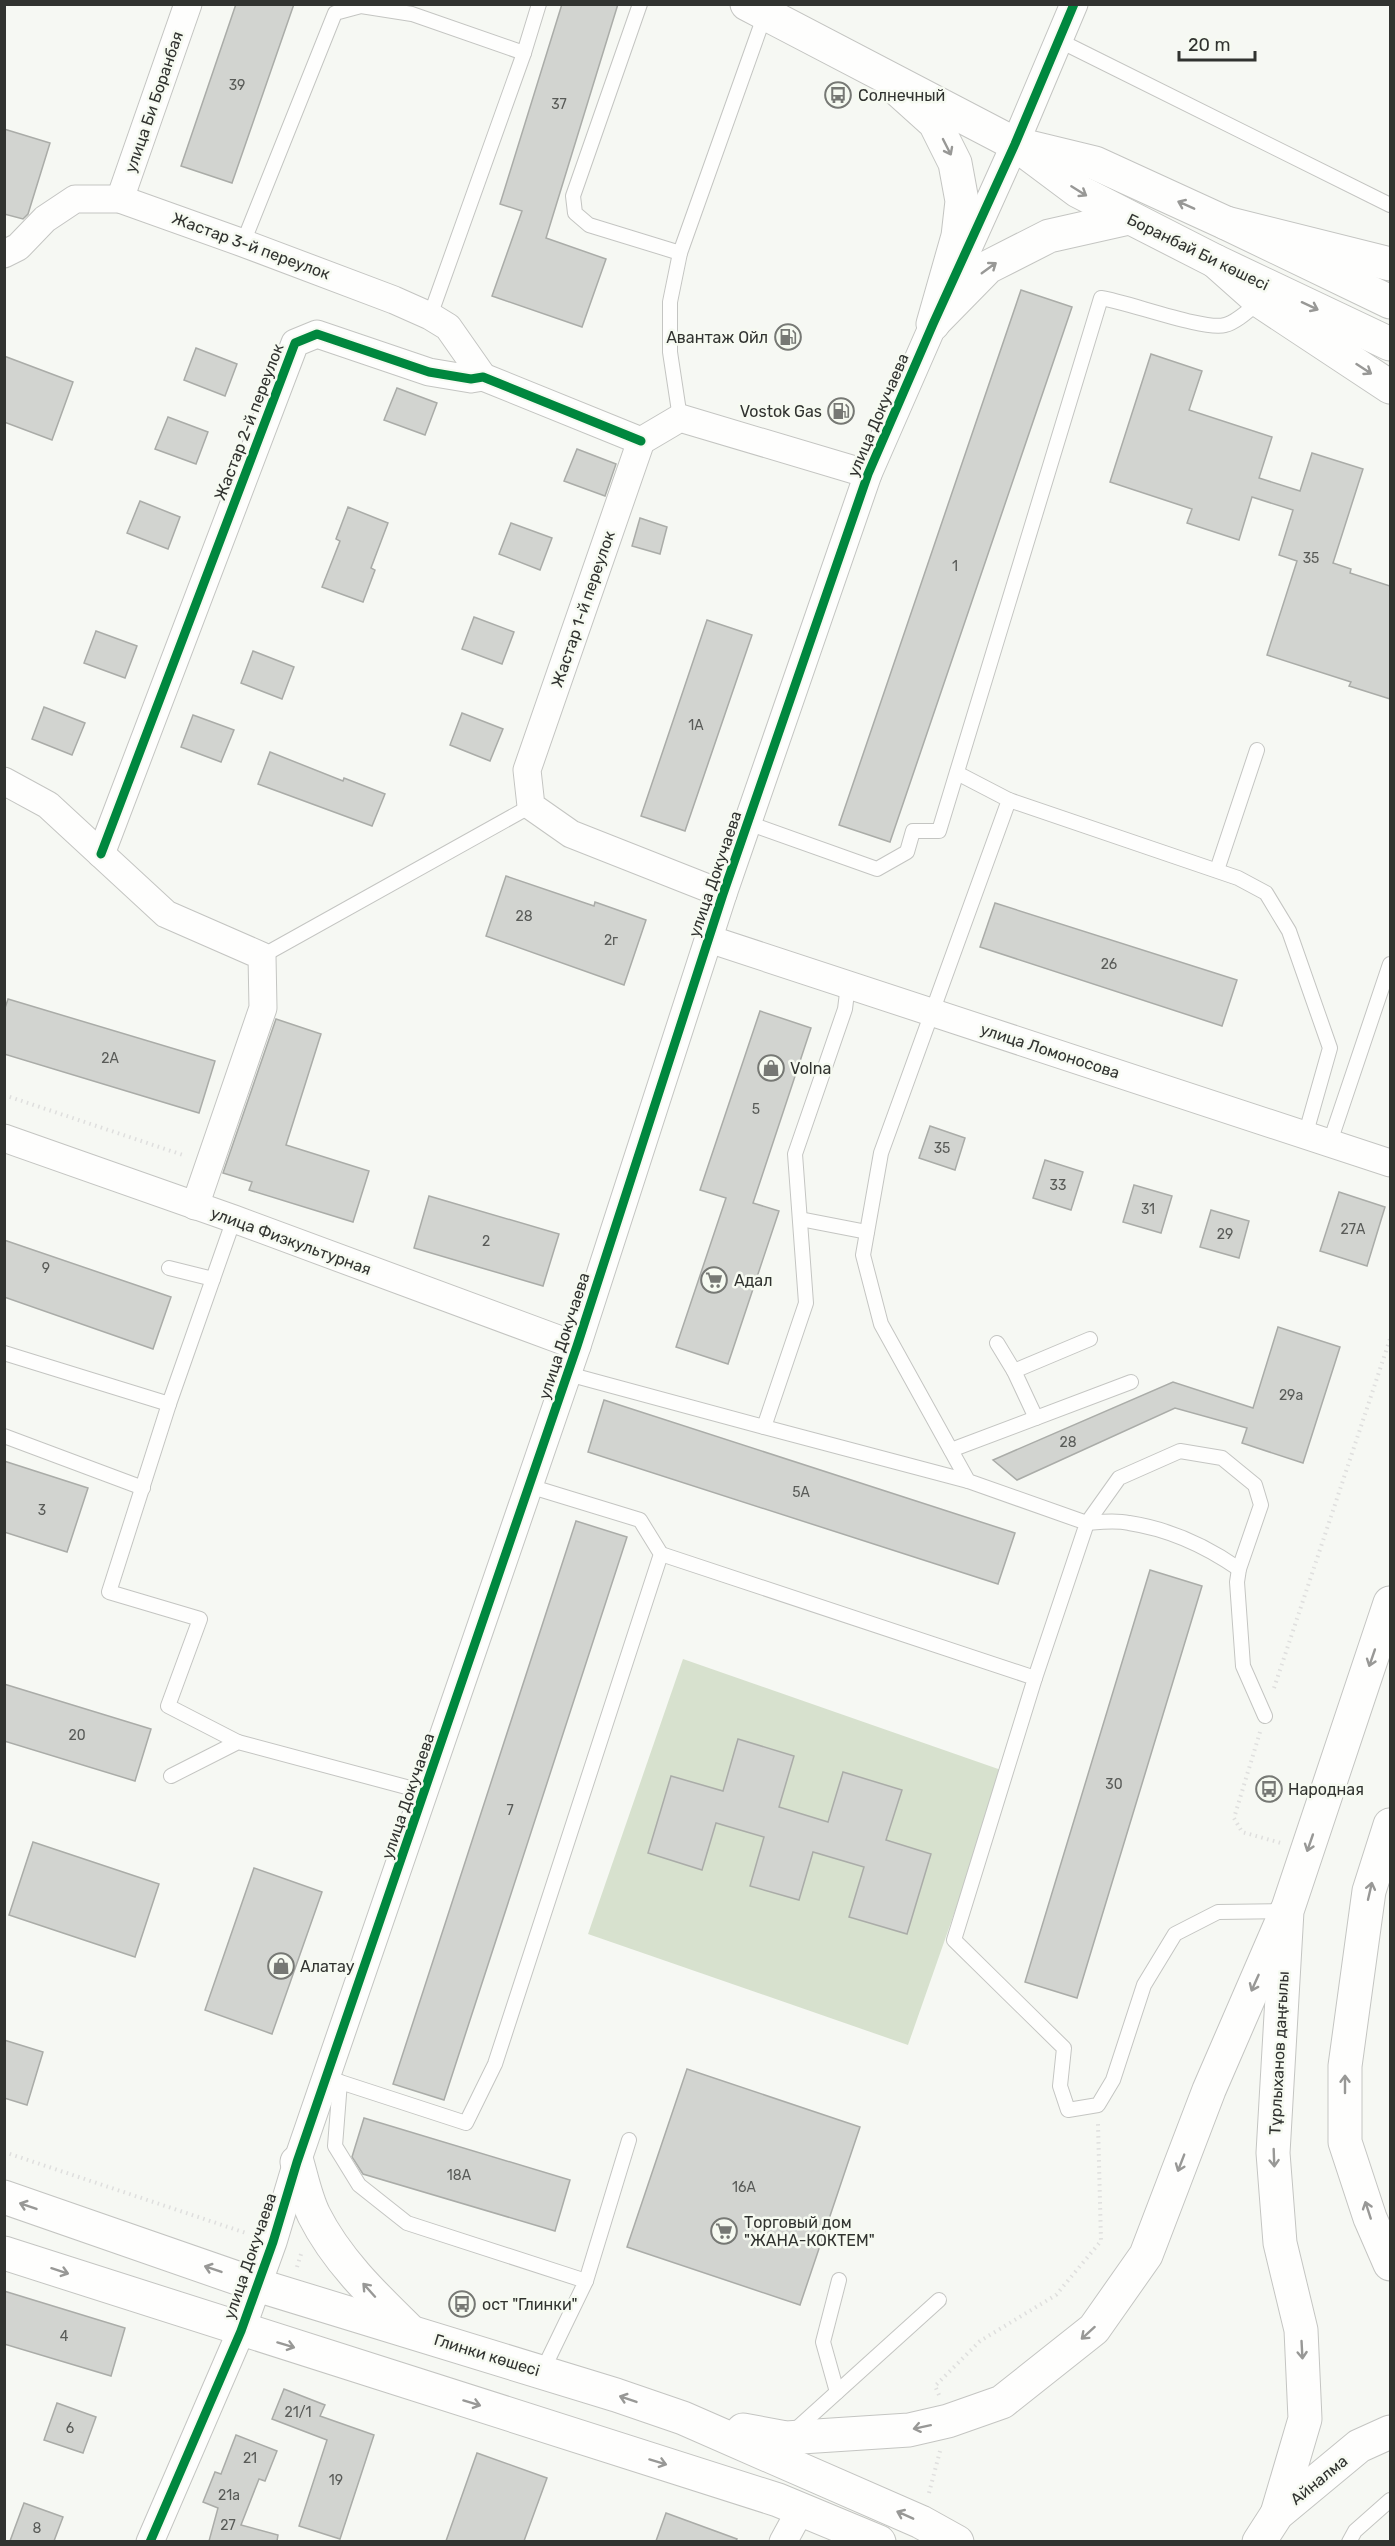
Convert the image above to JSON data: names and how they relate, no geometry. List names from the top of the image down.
{
  "streets": {
    "main road": [
      "Боранбай Би көшесі",
      "Тұрлыханов даңғылы",
      "Глинки көшесі",
      "Айналма"
    ],
    "street": [
      "улица Би Боранбая",
      "Жастар 3-й переулок",
      "улица Докучаева",
      "Жастар 2-й переулок",
      "Жастар 1-й переулок",
      "улица Ломоносова",
      "улица Физкультурная"
    ]
  },
  "crossings": [
    ["улица Би Боранбая", "Жастар 3-й переулок"],
    ["Жастар 3-й переулок", "Жастар 2-й переулок"],
    ["Боранбай Би көшесі", "улица Докучаева"],
    ["улица Докучаева", "улица Ломоносова"],
    ["улица Докучаева", "улица Физкультурная"],
    ["улица Докучаева", "Глинки көшесі"],
    ["Жастар 2-й переулок", "Жастар 1-й переулок"],
    ["Тұрлыханов даңғылы", "Айналма"]
  ],
  "places": {
    "bus stop": ["Солнечный", "Народная", "ост \"Глинки\""],
    "fuel station": ["Авантаж Ойл", "Vostok Gas"],
    "shop": ["Volna", "Алатау"],
    "supermarket": ["Адал", "Торговый дом \"ЖАНА-КОКТЕМ\""]
  },
  "house_numbers": [
    "39",
    "37",
    "35",
    "1",
    "1А",
    "28",
    "2г",
    "26",
    "2А",
    "5",
    "35",
    "33",
    "31",
    "27А",
    "29",
    "2",
    "9",
    "29а",
    "28",
    "5А",
    "3",
    "20",
    "30",
    "7",
    "18А",
    "16А",
    "4",
    "21/1",
    "6",
    "21",
    "19",
    "21а",
    "27",
    "8"
  ],
  "scale_bar": "20 m"
}
